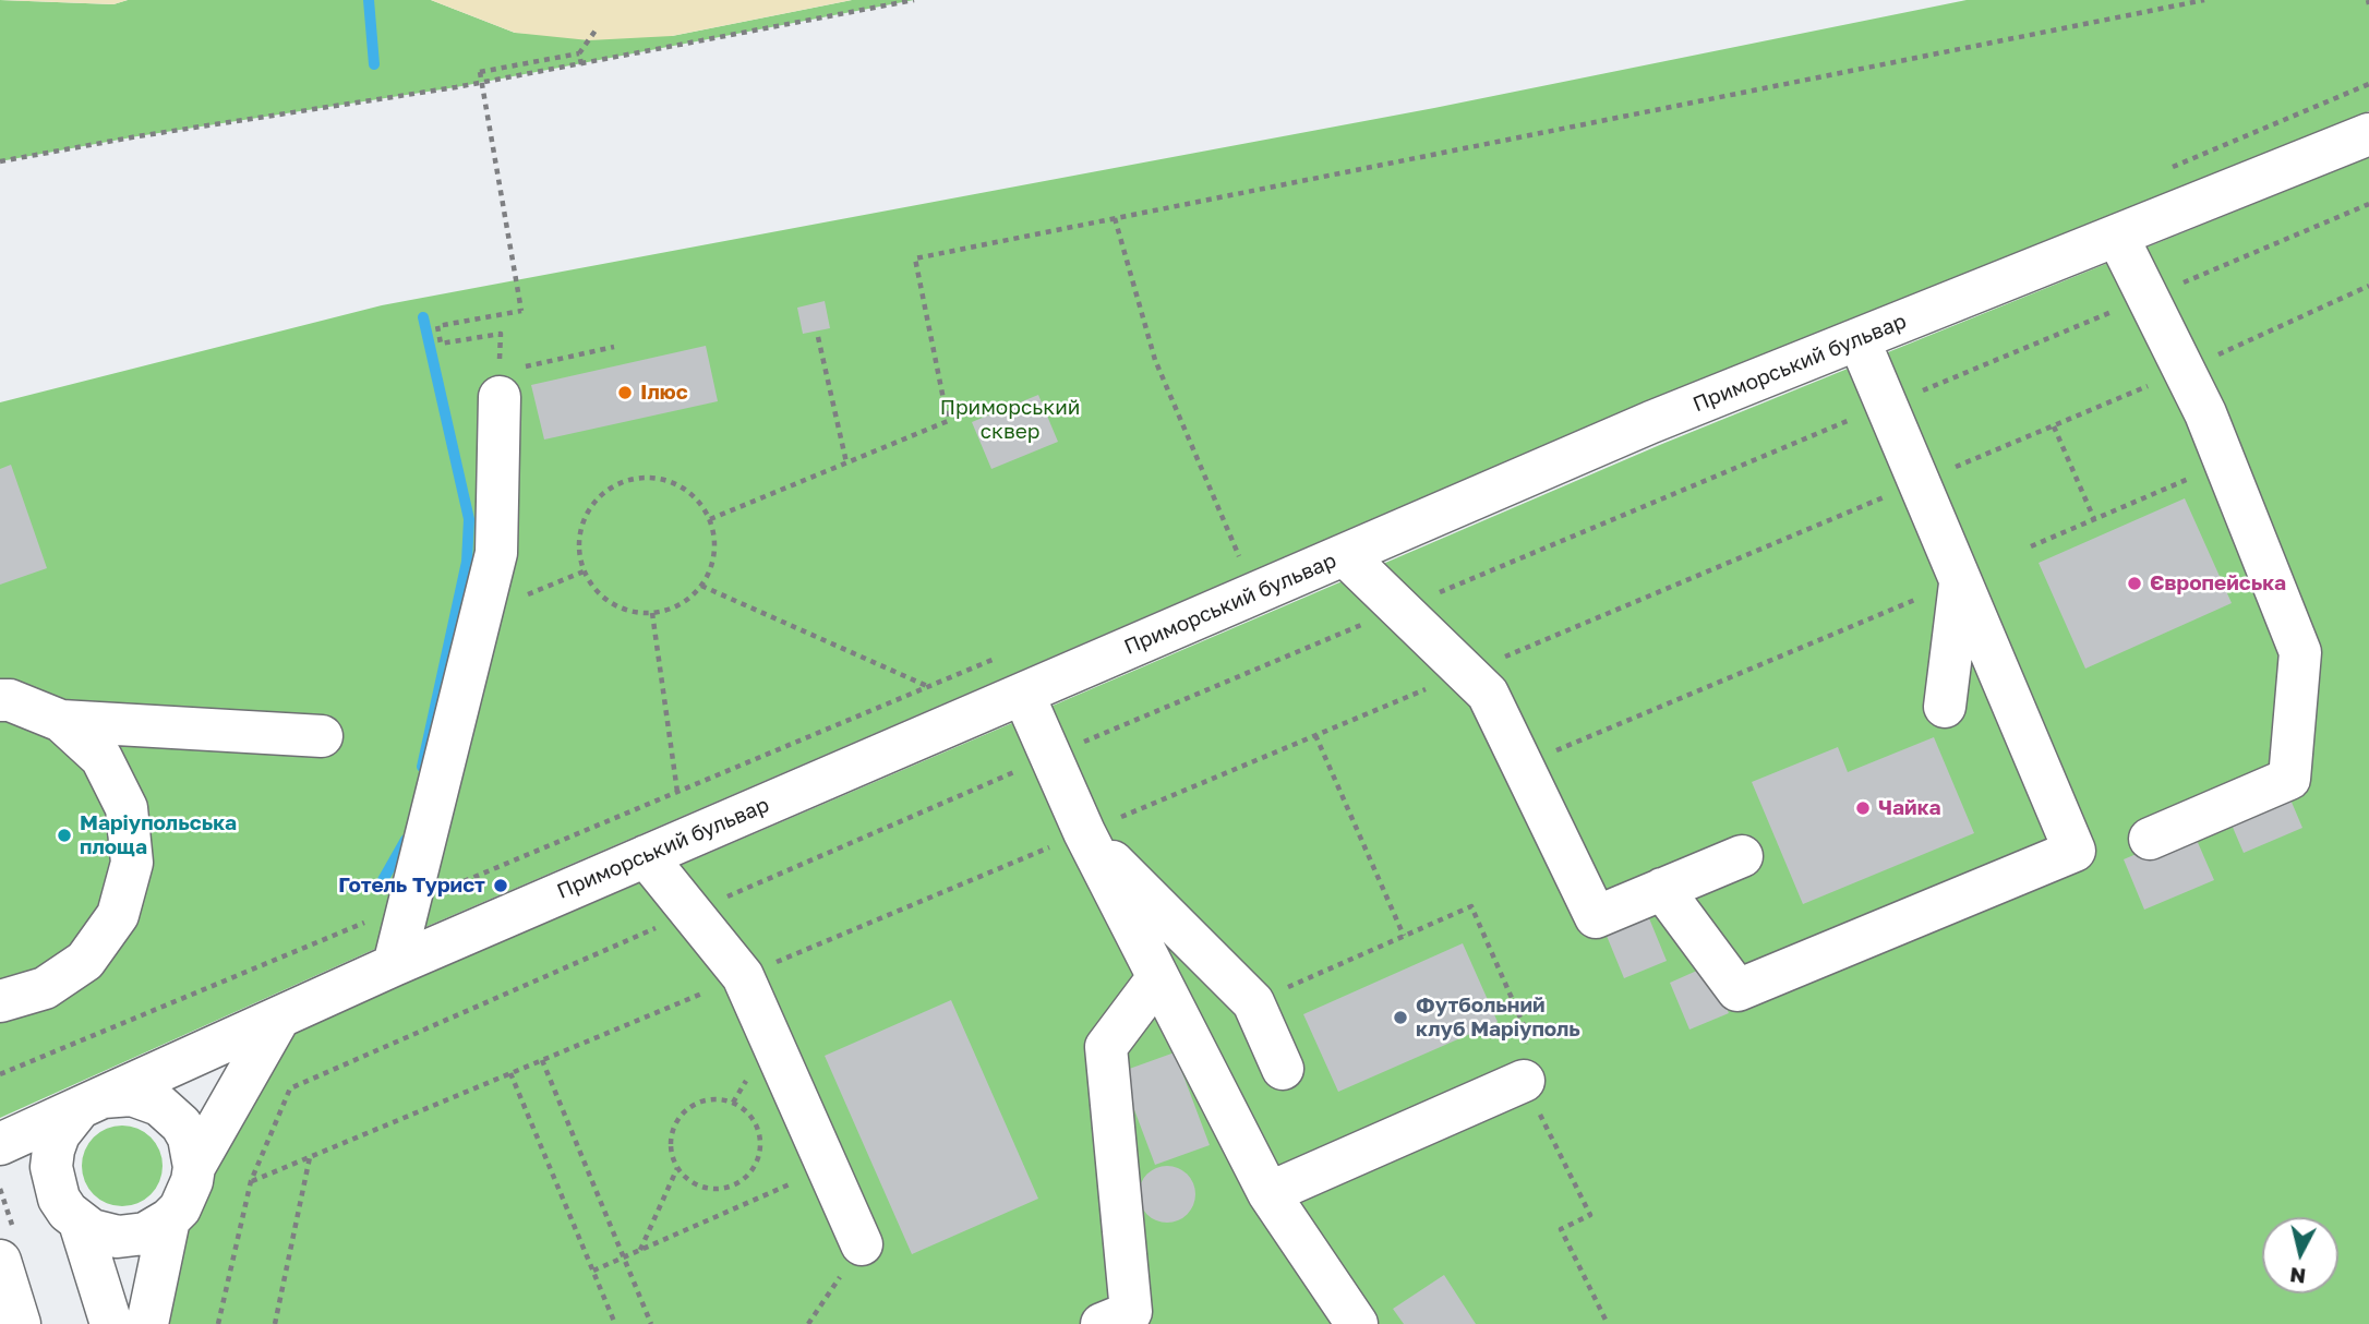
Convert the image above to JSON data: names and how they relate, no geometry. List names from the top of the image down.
{
  "streets": {
    "street": ["Приморський бульвар"]
  },
  "parks": ["Приморський сквер"],
  "places": [
    "Ілюс",
    "Європейська",
    "Чайка",
    "Маріупольська площа",
    "Готель Турист",
    "Футбольний клуб Маріуполь"
  ],
  "north": "bottom"
}
